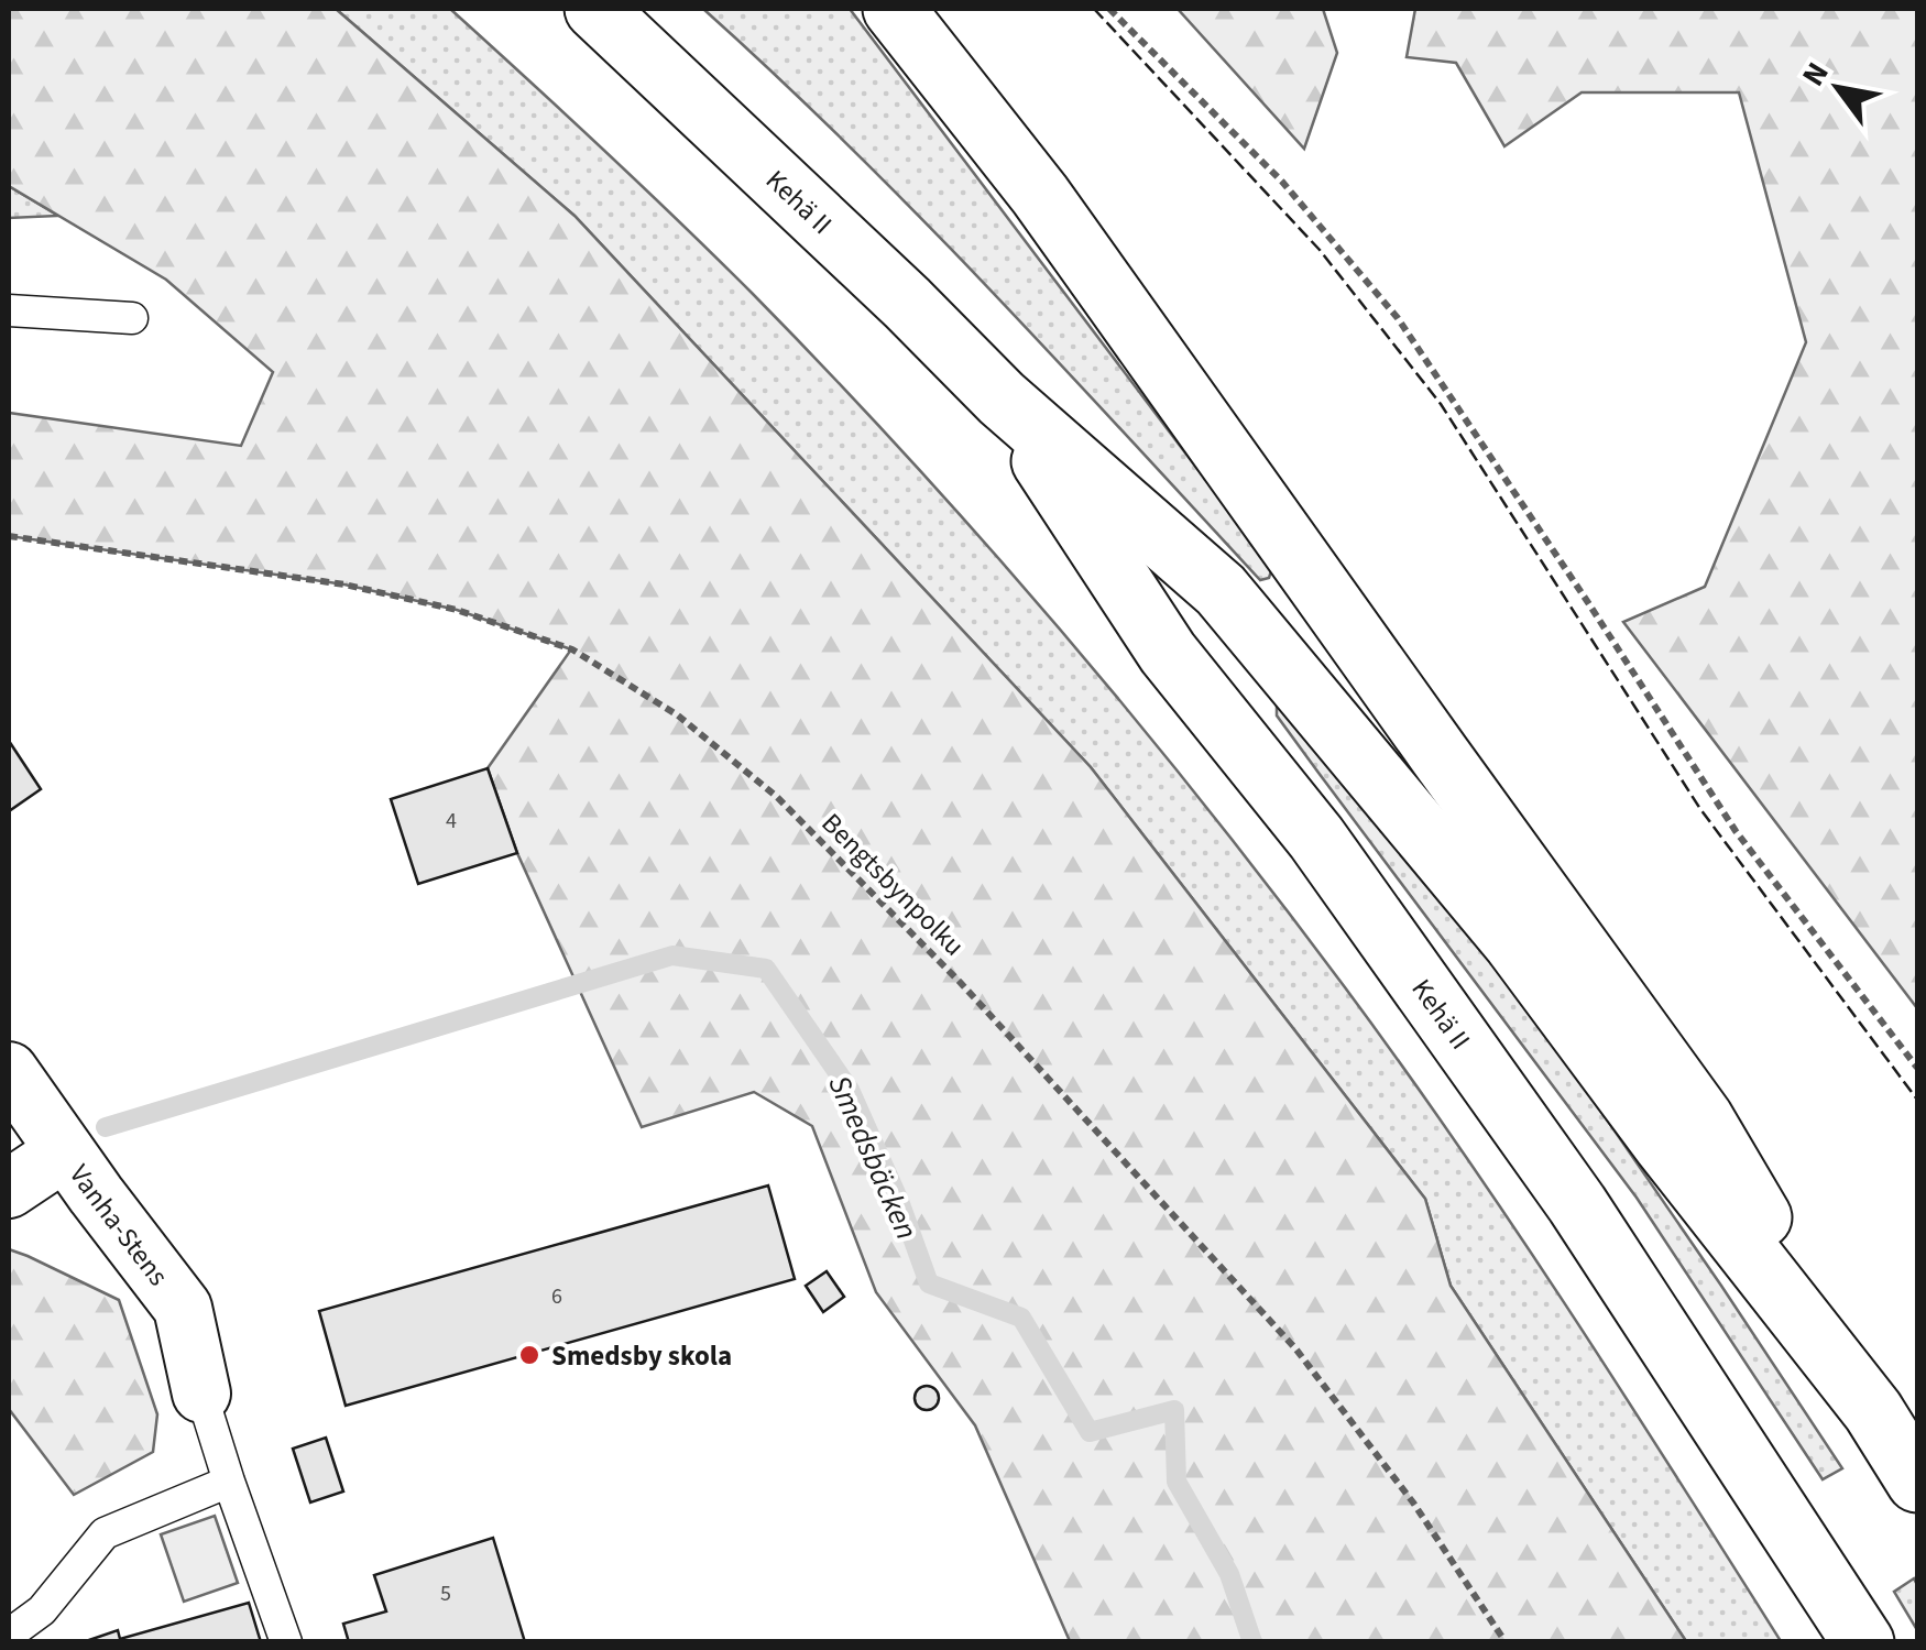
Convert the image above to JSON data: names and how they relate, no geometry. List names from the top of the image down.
{
  "streets": {
    "highway": ["Kehä II"],
    "street": ["Vanha-Stens"],
    "path": ["Bengtsbynpolku"]
  },
  "water": ["Smedsbäcken"],
  "places": ["Smedsby skola"],
  "house_numbers": ["4", "6", "5"],
  "north": "top left"
}
